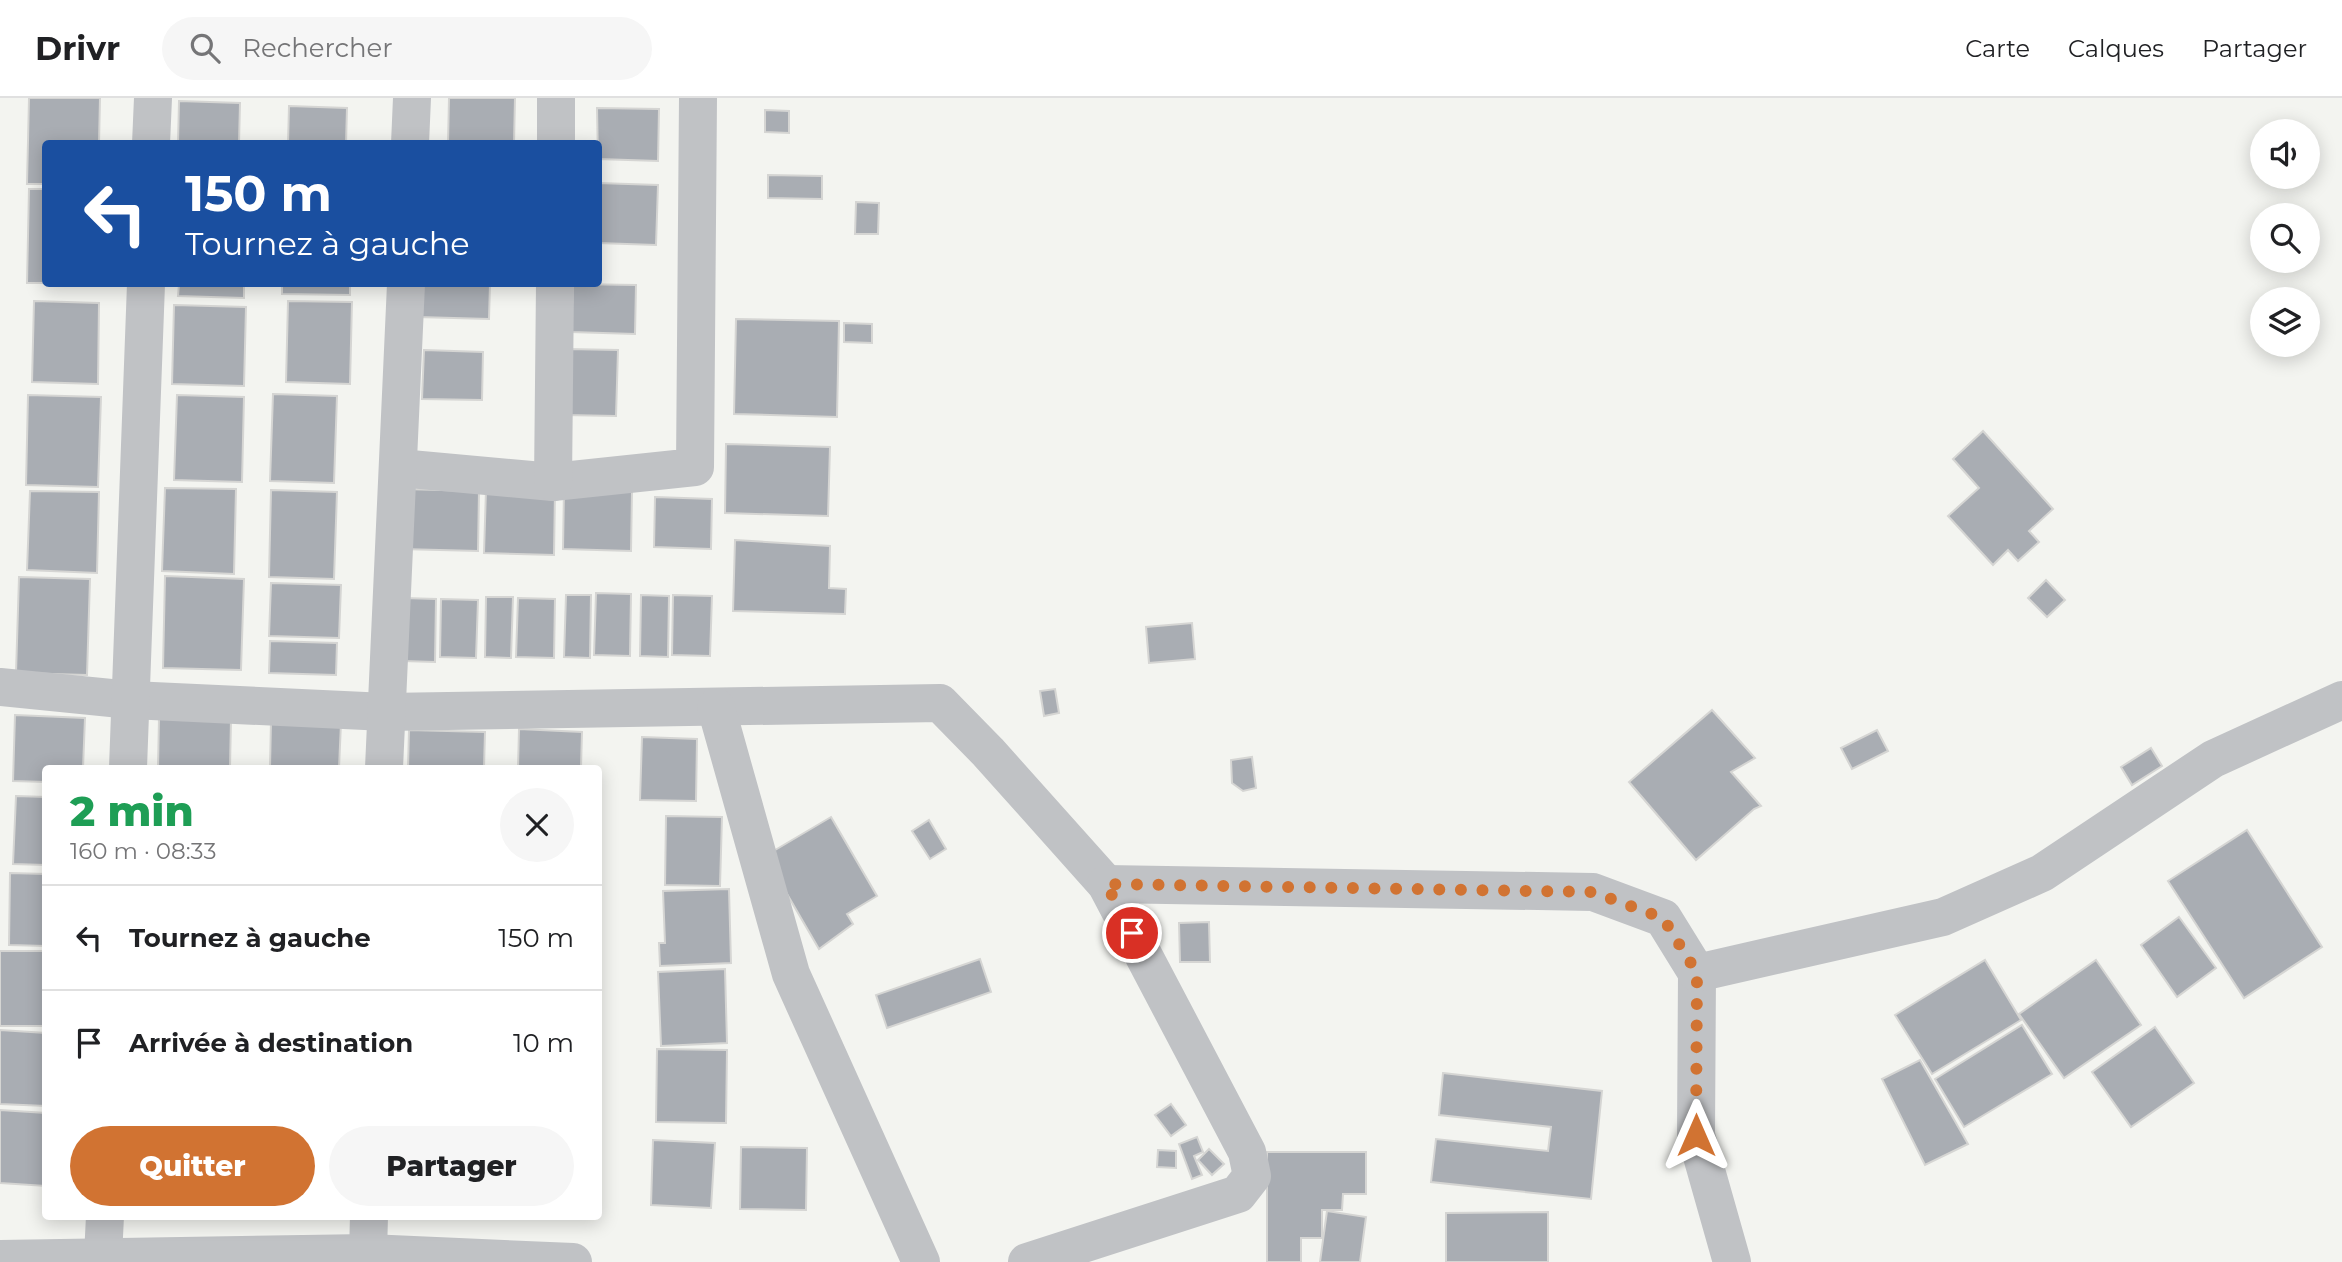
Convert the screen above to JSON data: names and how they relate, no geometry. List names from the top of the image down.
{
  "page": {
    "header": "Drivr",
    "search": "Rechercher",
    "nav": ["Carte", "Calques", "Partager"],
    "turn": ["150 m", "Tournez à gauche"],
    "heading": ["2 min", "160 m · 08:33"],
    "list": [
      {
        "name": "Tournez à gauche",
        "value": "150 m"
      },
      {
        "name": "Arrivée à destination",
        "value": "10 m"
      }
    ],
    "buttons": ["Quitter", "Partager"]
  }
}
